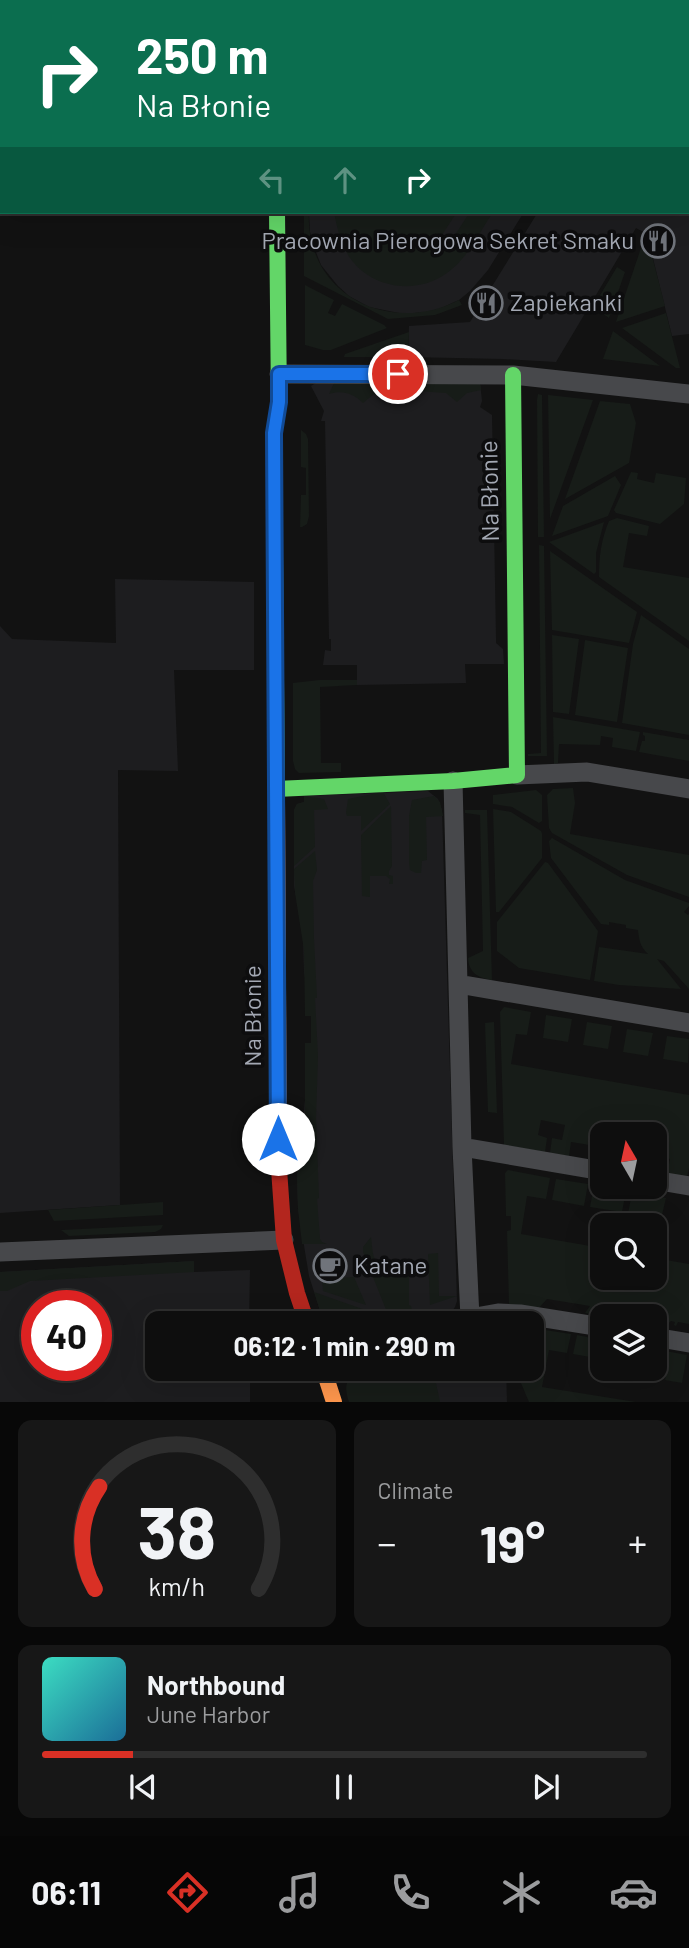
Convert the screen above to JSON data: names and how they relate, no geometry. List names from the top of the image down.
{
  "streets": {
    "street": ["Na Błonie"]
  },
  "places": {
    "restaurant": ["Pracownia Pierogowa Sekret Smaku", "Zapiekanki"],
    "cafe": ["Katane"]
  },
  "north": "top",
  "page": {
    "turn": ["250 m", "Na Błonie"],
    "limit": "40",
    "trip": "06:12 · 1 min · 290 m",
    "tile": "Climate",
    "heat": ["−", "19°", "+"],
    "song": ["Northbound", "June Harbor"],
    "tabs": "06:11",
    "gauge": ["38", "km/h"]
  }
}
